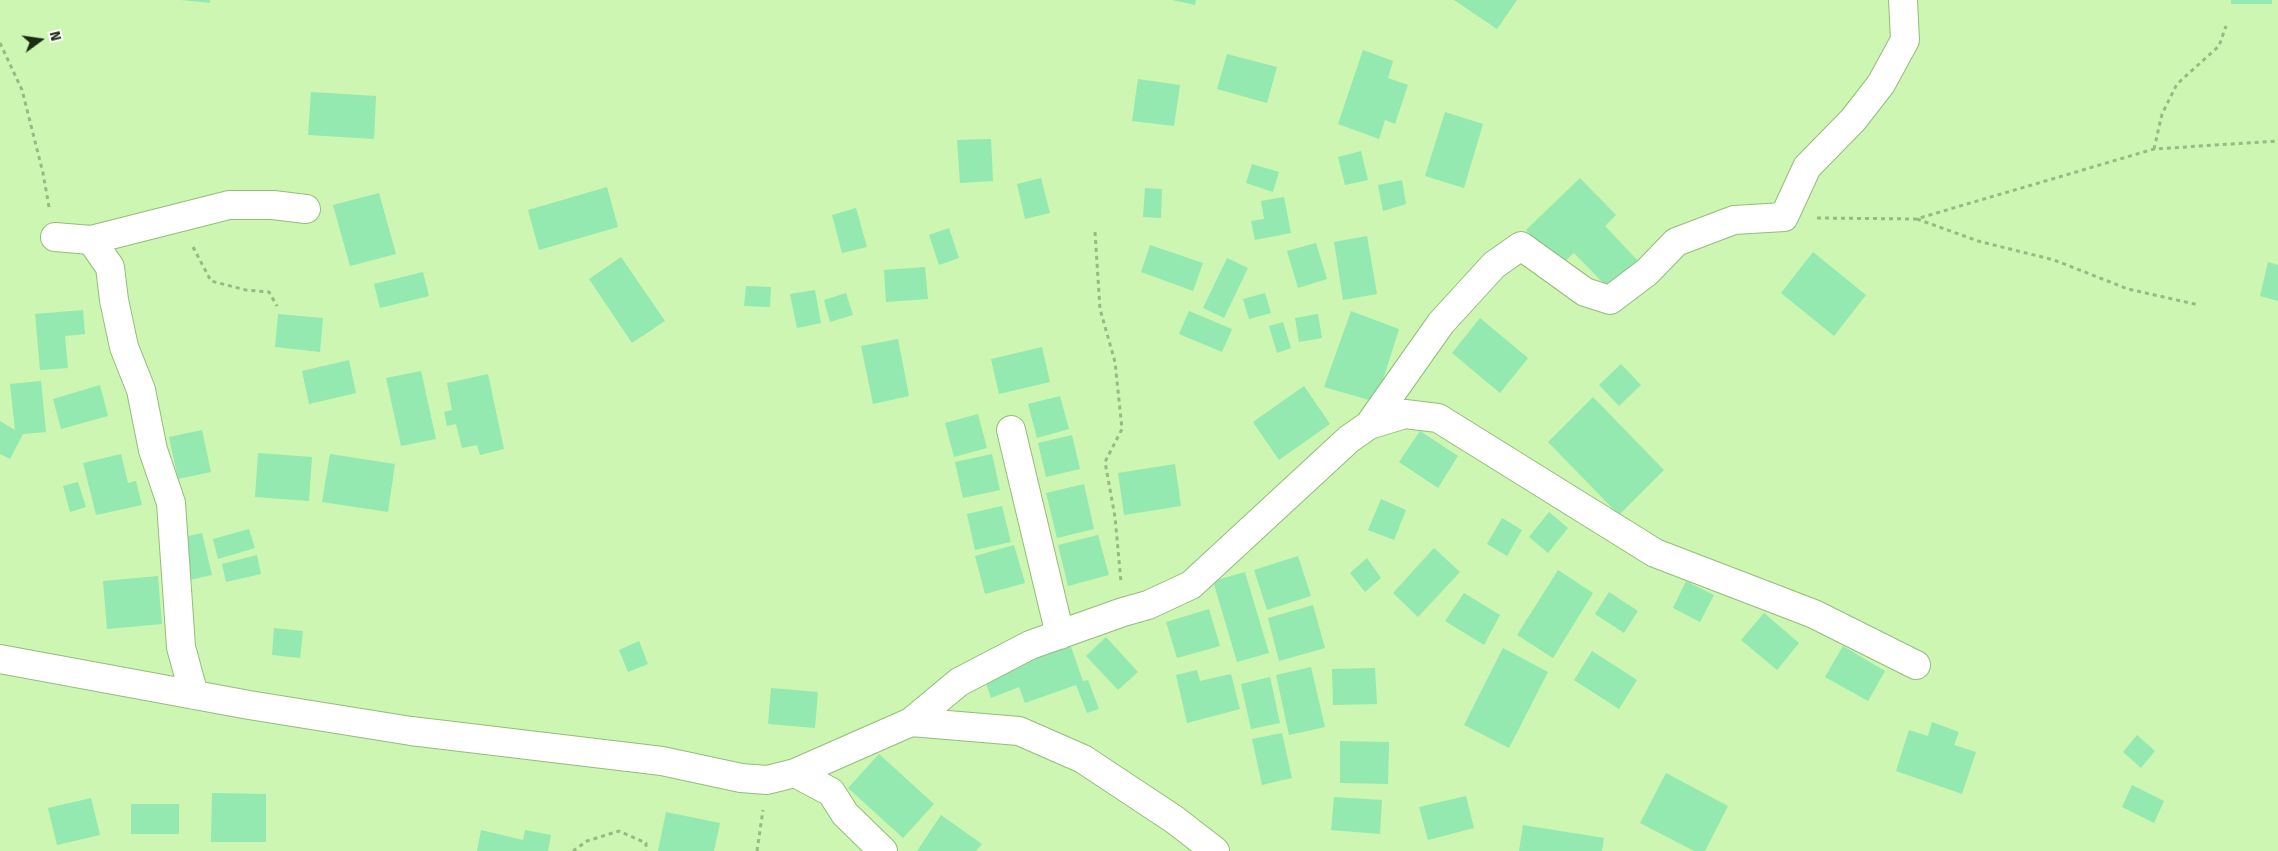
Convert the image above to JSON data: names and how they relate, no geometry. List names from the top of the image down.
{
  "north": "right"
}
